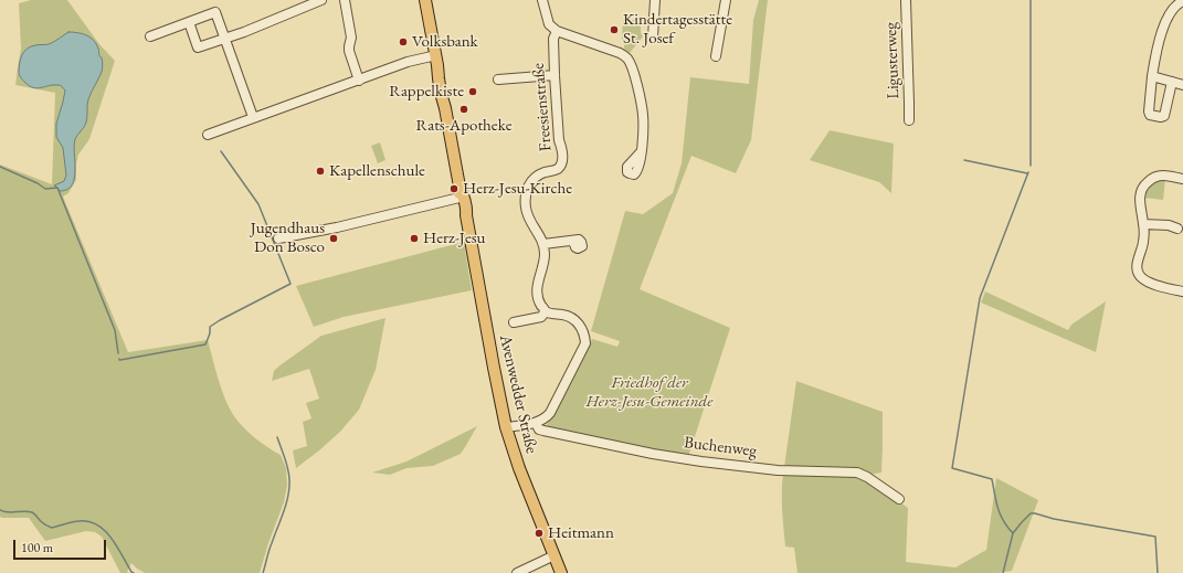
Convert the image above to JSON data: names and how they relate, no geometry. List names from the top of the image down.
{
  "streets": {
    "main road": ["Avenwedder Straße"],
    "street": ["Ligusterweg", "Freesienstraße", "Buchenweg"]
  },
  "parks": ["Friedhof der Herz-Jesu-Gemeinde"],
  "places": [
    "Kindertagesstätte St. Josef",
    "Volksbank",
    "Rappelkiste",
    "Rats-Apotheke",
    "Kapellenschule",
    "Herz-Jesu-Kirche",
    "Jugendhaus Don Bosco",
    "Herz-Jesu",
    "Heitmann"
  ],
  "scale_bar": "100 m"
}
